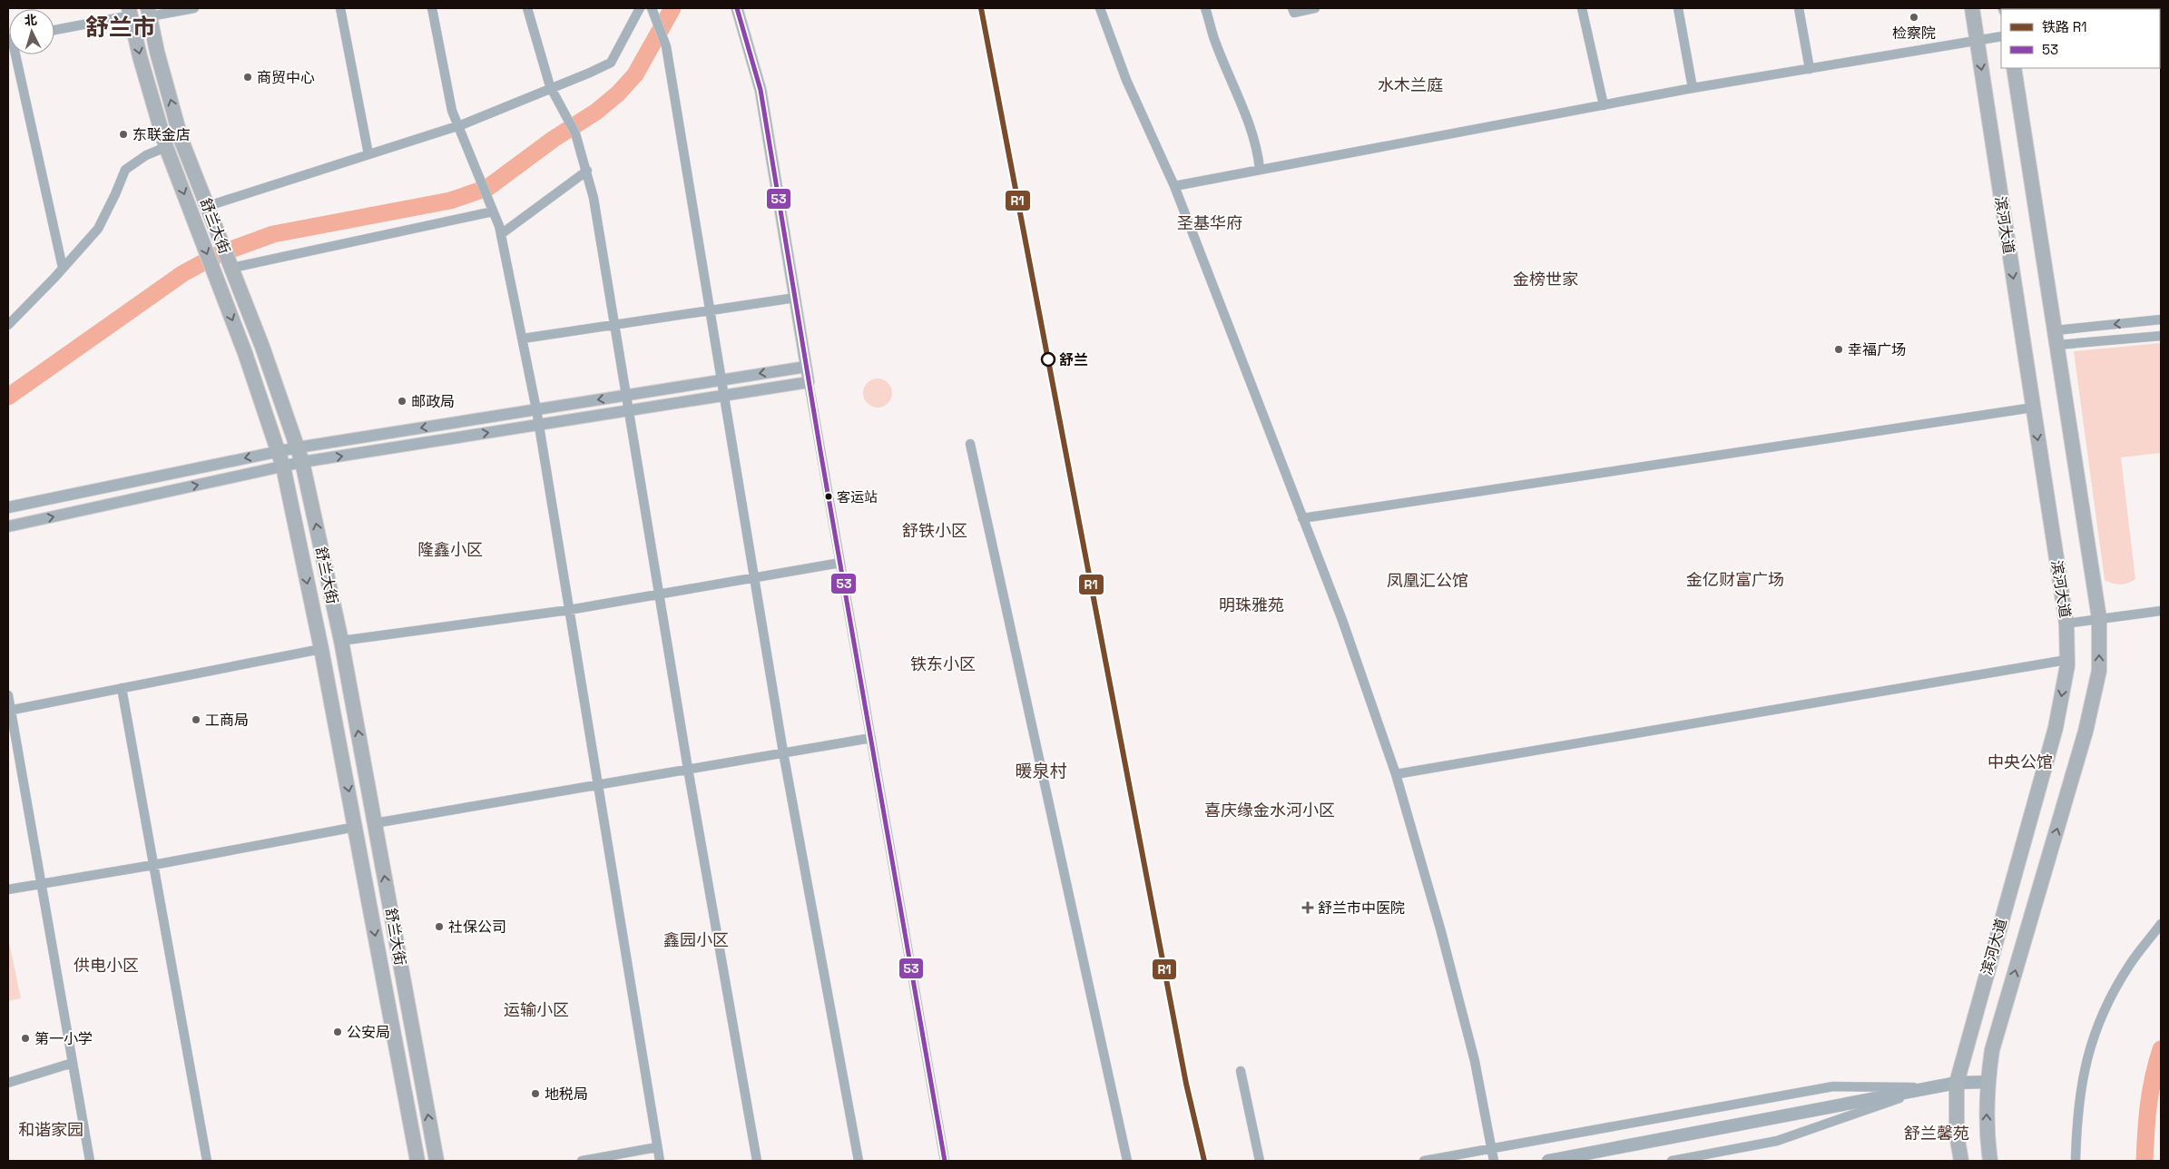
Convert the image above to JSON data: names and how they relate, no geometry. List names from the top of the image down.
{
  "streets": {
    "main road": ["滨河大道", "舒兰大街"]
  },
  "districts": [
    "舒兰市",
    "水木兰庭",
    "圣基华府",
    "金榜世家",
    "舒铁小区",
    "隆鑫小区",
    "金亿财富广场",
    "凤凰汇公馆",
    "明珠雅苑",
    "铁东小区",
    "中央公馆",
    "暖泉村",
    "喜庆缘金水河小区",
    "鑫园小区",
    "供电小区",
    "运输小区",
    "和谐家园",
    "舒兰馨苑"
  ],
  "places": {
    "other": [
      "检察院",
      "商贸中心",
      "东联金店",
      "幸福广场",
      "舒兰",
      "邮政局",
      "客运站",
      "工商局",
      "社保公司",
      "公安局",
      "第一小学",
      "地税局"
    ],
    "health": ["舒兰市中医院"]
  },
  "lines": ["rail line R1", "transit line 53"],
  "legend": ["铁路 R1", "53"],
  "north": "top"
}
